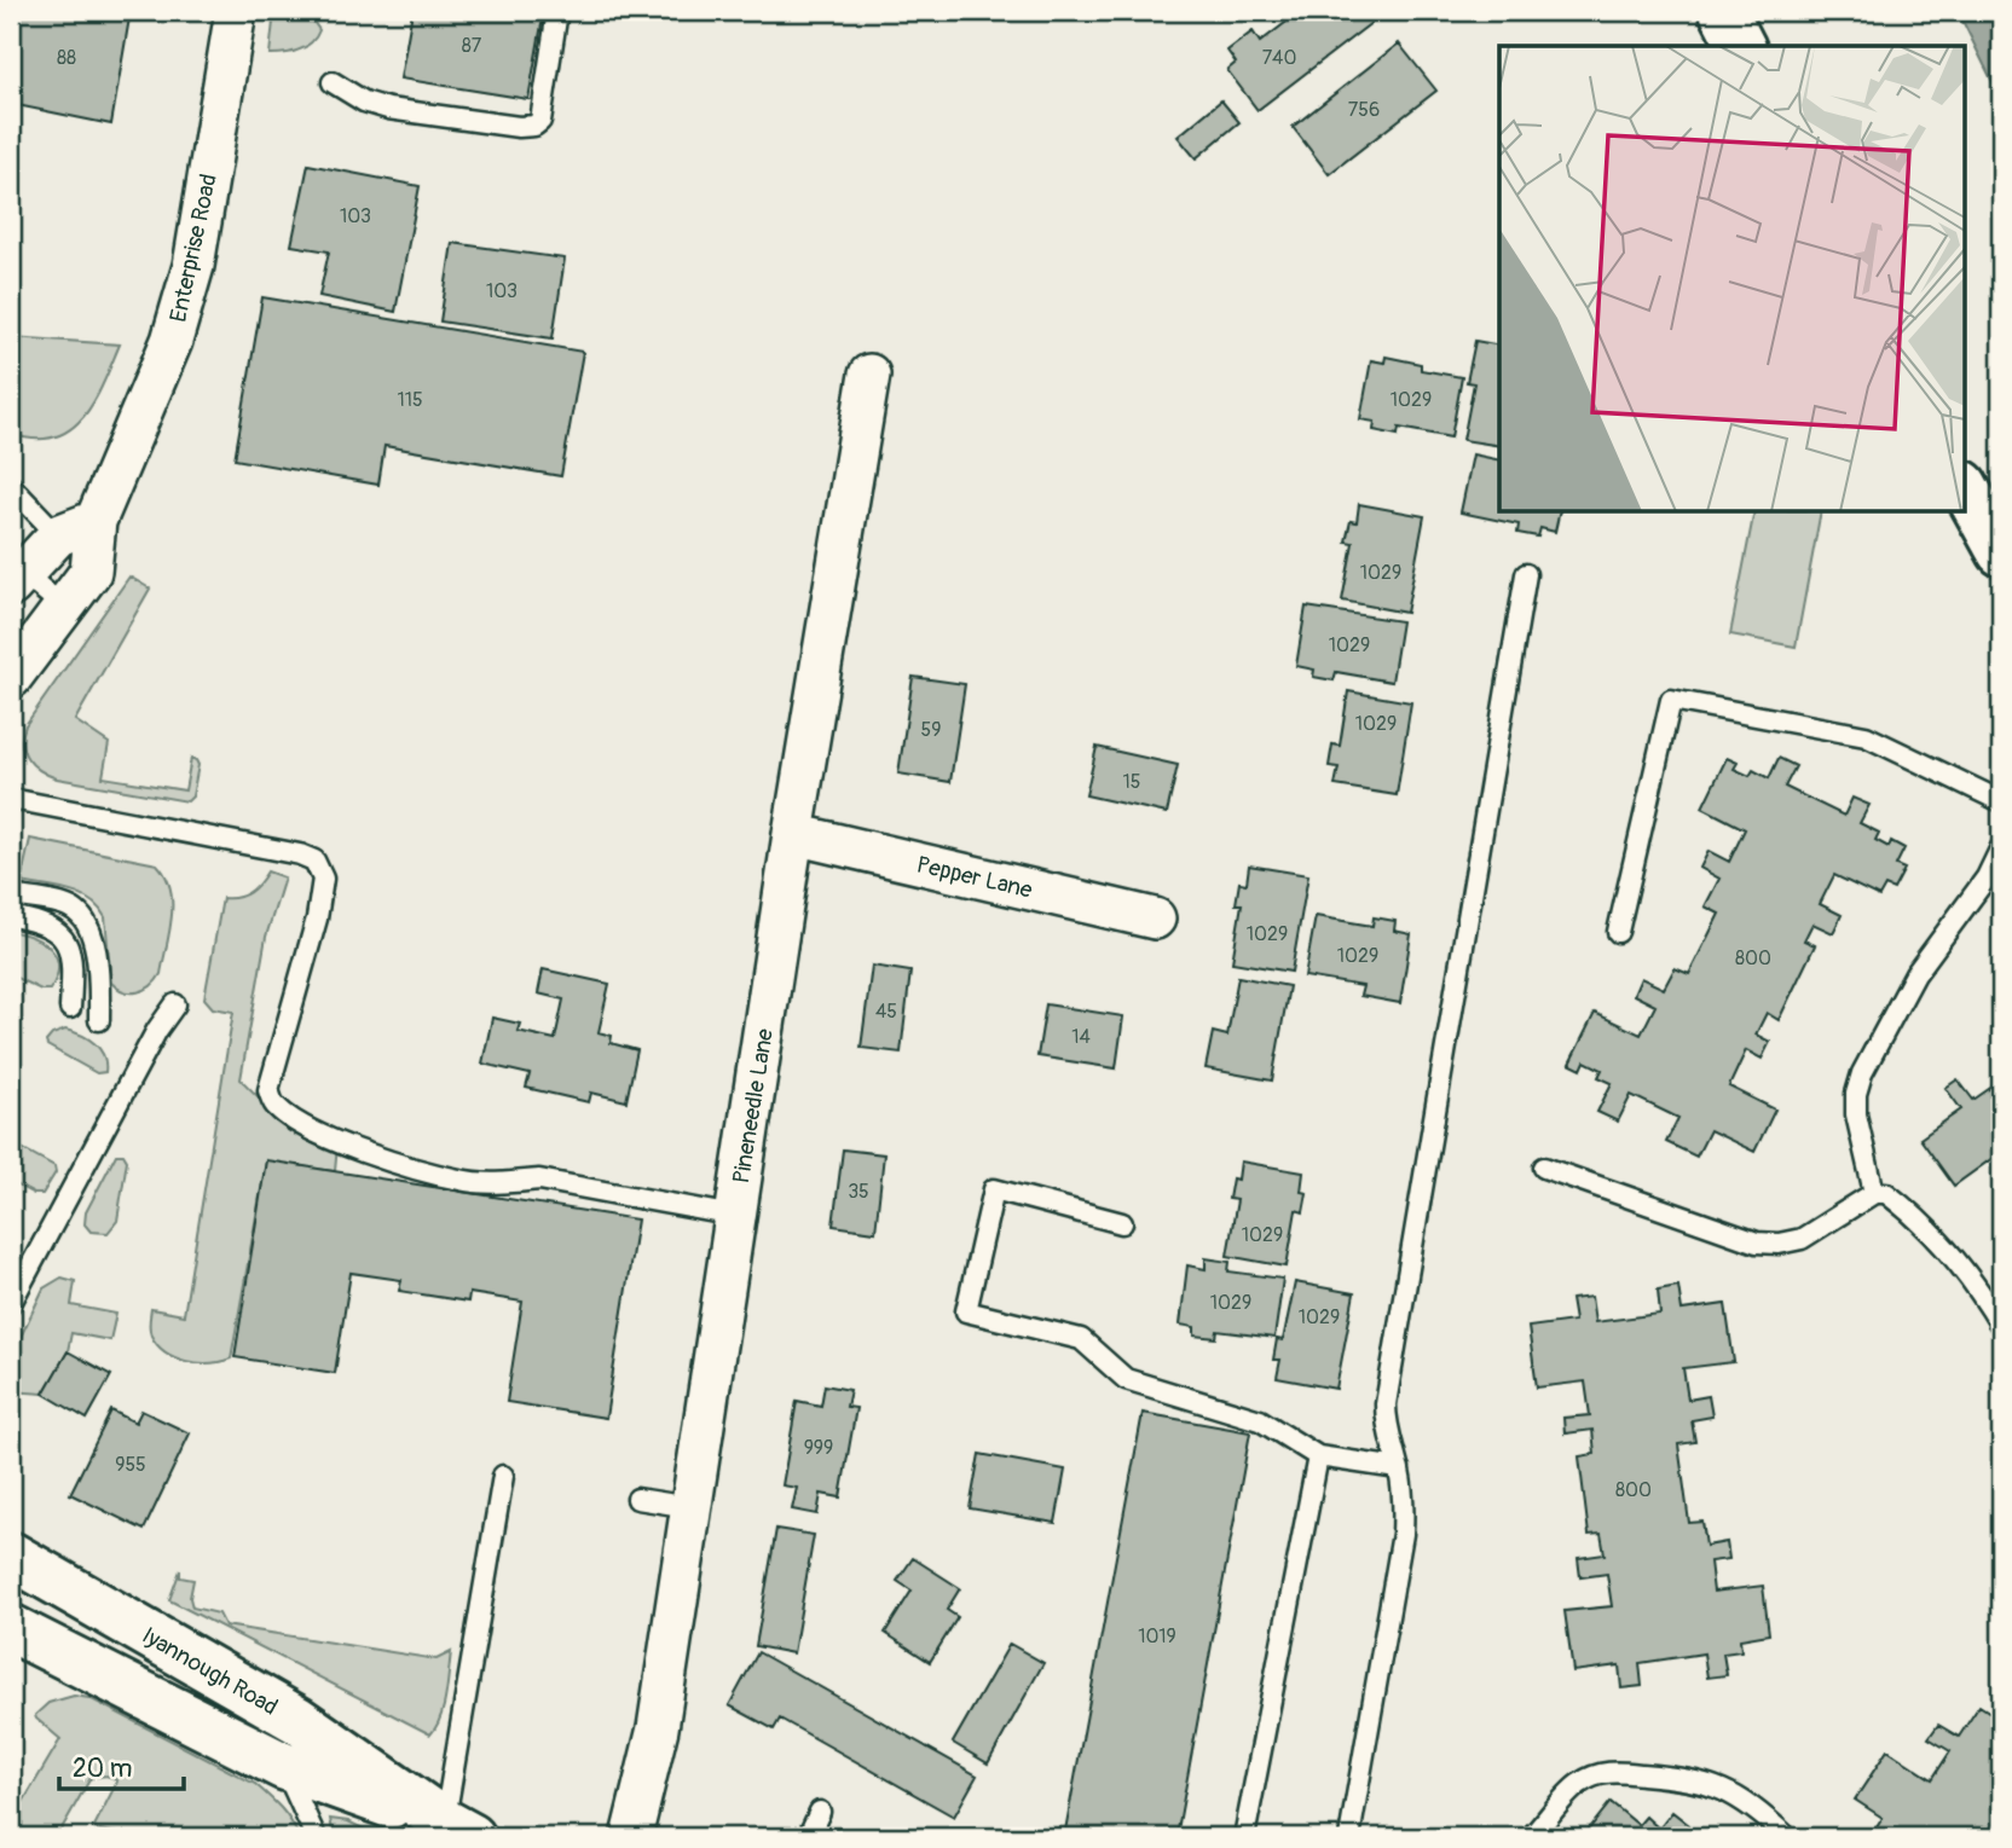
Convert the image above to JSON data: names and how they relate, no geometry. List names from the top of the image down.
{
  "streets": {
    "main road": ["Iyannough Road"],
    "street": ["Enterprise Road", "Pepper Lane", "Pineneedle Lane"]
  },
  "crossings": [
    ["Pepper Lane", "Pineneedle Lane"]
  ],
  "house_numbers": [
    "87",
    "88",
    "740",
    "756",
    "103",
    "103",
    "115",
    "1029",
    "1029",
    "1029",
    "1029",
    "59",
    "15",
    "1029",
    "1029",
    "800",
    "45",
    "14",
    "35",
    "1029",
    "1029",
    "1029",
    "999",
    "955",
    "800",
    "1019"
  ],
  "scale_bar": "20 m"
}
